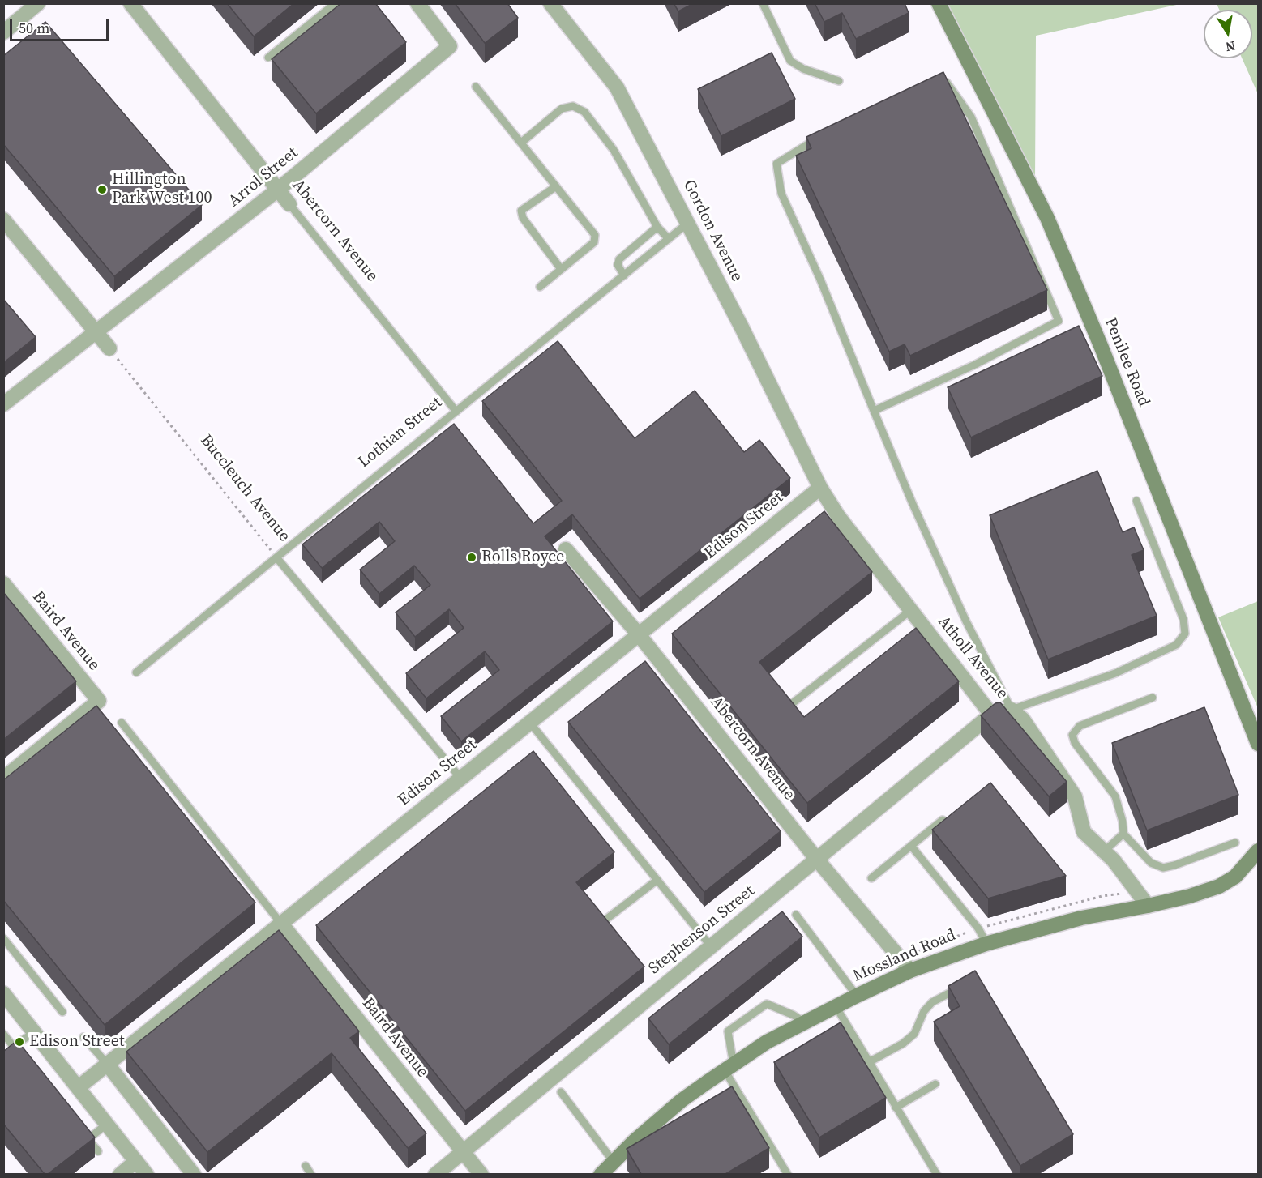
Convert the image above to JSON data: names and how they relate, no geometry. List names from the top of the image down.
{
  "streets": {
    "street": [
      "Arrol Street",
      "Abercorn Avenue",
      "Gordon Avenue",
      "Penilee Road",
      "Edison Street",
      "Baird Avenue",
      "Atholl Avenue",
      "Stephenson Street",
      "Mossland Road"
    ],
    "lane": ["Lothian Street", "Buccleuch Avenue"]
  },
  "crossings": [
    ["Arrol Street", "Abercorn Avenue"],
    ["Abercorn Avenue", "Lothian Street"],
    ["Abercorn Avenue", "Edison Street"],
    ["Abercorn Avenue", "Stephenson Street"],
    ["Abercorn Avenue", "Mossland Road"],
    ["Gordon Avenue", "Lothian Street"],
    ["Gordon Avenue", "Edison Street"],
    ["Gordon Avenue", "Atholl Avenue"],
    ["Lothian Street", "Buccleuch Avenue"],
    ["Buccleuch Avenue", "Edison Street"],
    ["Edison Street", "Baird Avenue"],
    ["Edison Street", "Atholl Avenue"],
    ["Baird Avenue", "Stephenson Street"],
    ["Atholl Avenue", "Stephenson Street"],
    ["Atholl Avenue", "Mossland Road"]
  ],
  "places": ["Hillington Park West 100", "Rolls Royce", "Edison Street"],
  "scale_bar": "50 m",
  "north": "bottom"
}
